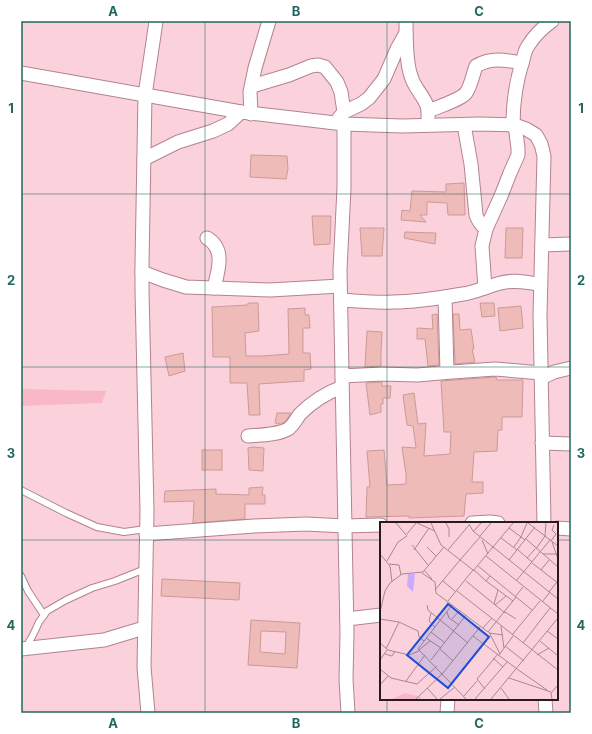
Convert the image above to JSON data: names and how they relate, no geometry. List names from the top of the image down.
{
  "grid": {
    "columns": ["A", "B", "C"],
    "rows": [
      "1",
      "2",
      "3",
      "4"
    ]
  }
}
